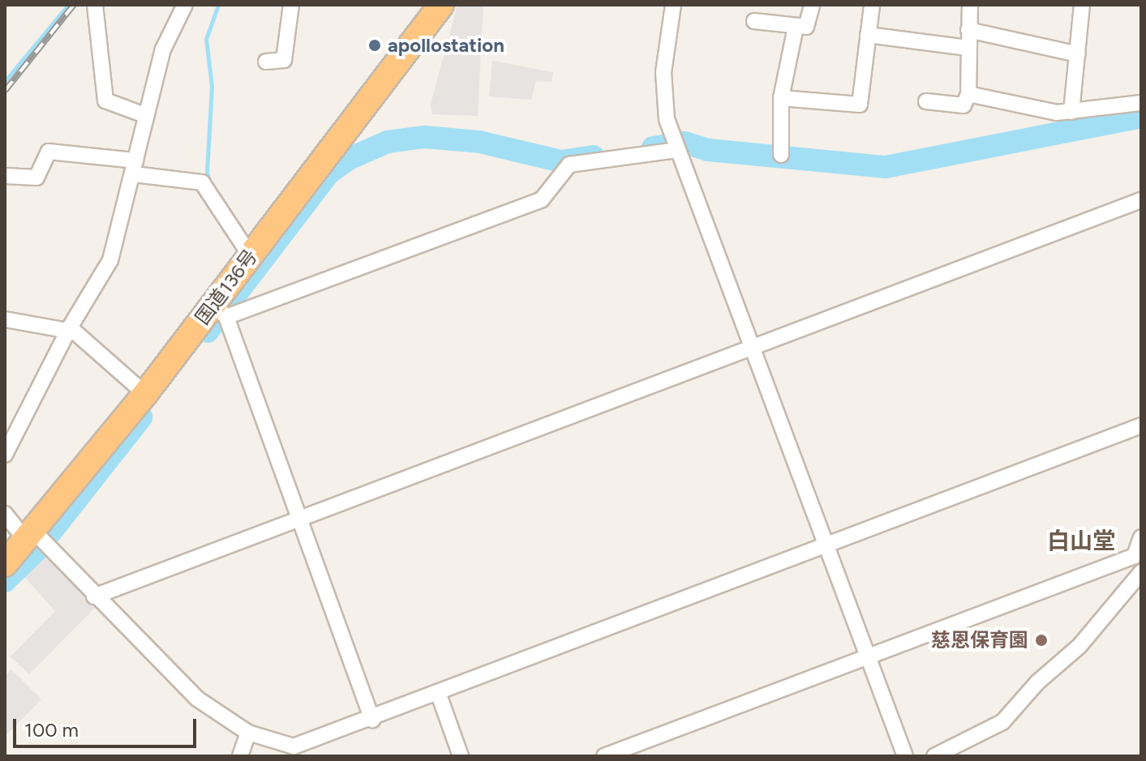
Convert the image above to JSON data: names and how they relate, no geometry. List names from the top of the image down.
{
  "streets": {
    "highway": ["国道136号"]
  },
  "districts": ["白山堂"],
  "places": ["apollostation", "慈恩保育園"],
  "scale_bar": "100 m"
}
